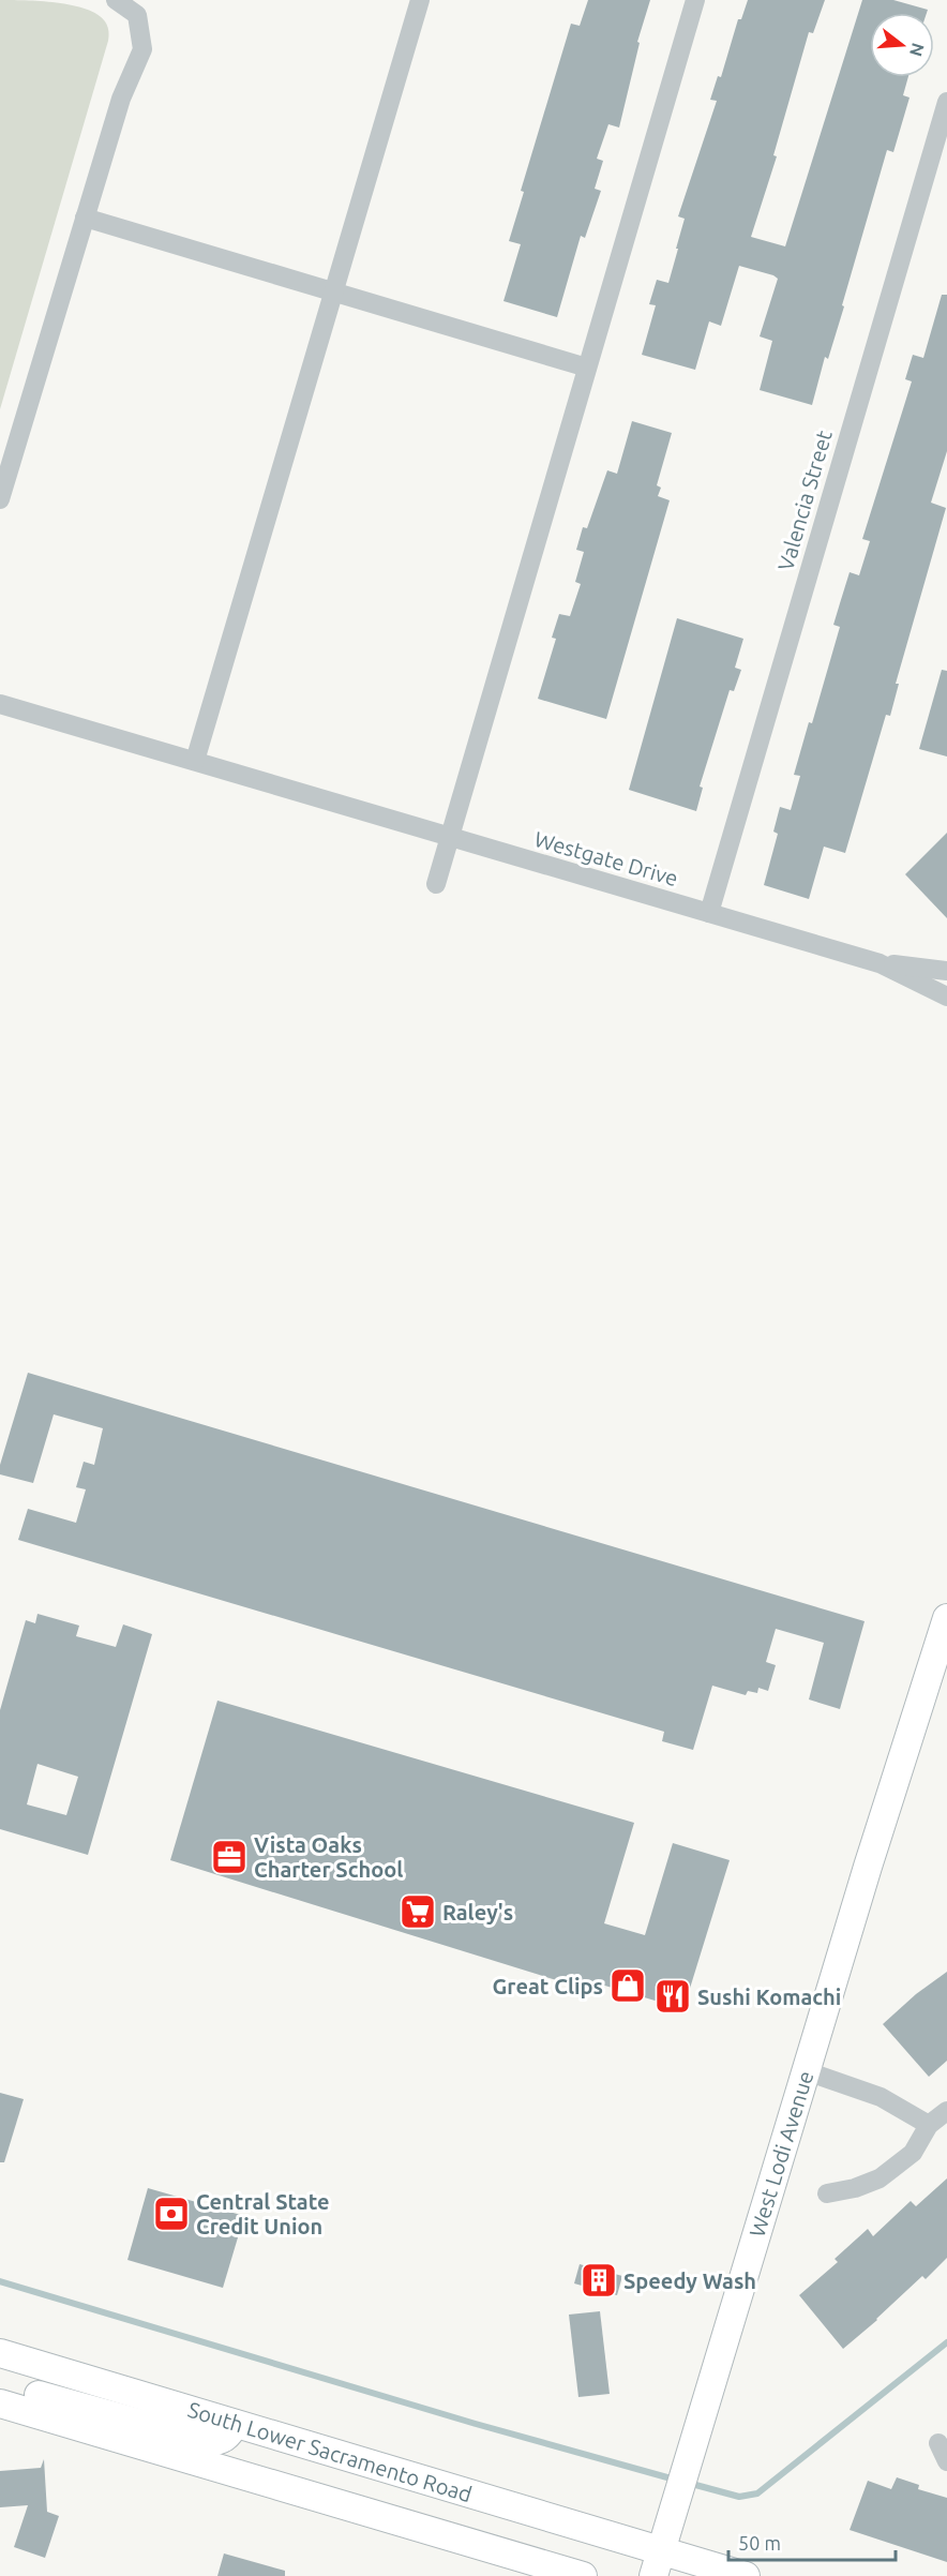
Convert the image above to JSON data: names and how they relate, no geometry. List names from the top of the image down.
{
  "streets": {
    "main road": ["West Lodi Avenue", "South Lower Sacramento Road"],
    "street": ["Valencia Street", "Westgate Drive"]
  },
  "crossings": [
    ["Valencia Street", "Westgate Drive"],
    ["West Lodi Avenue", "South Lower Sacramento Road"]
  ],
  "places": {
    "office": ["Vista Oaks Charter School"],
    "supermarket": ["Raley's"],
    "shop": ["Great Clips"],
    "restaurant": ["Sushi Komachi"],
    "bank": ["Central State Credit Union"],
    "building": ["Speedy Wash"]
  },
  "scale_bar": "50 m",
  "north": "right"
}
